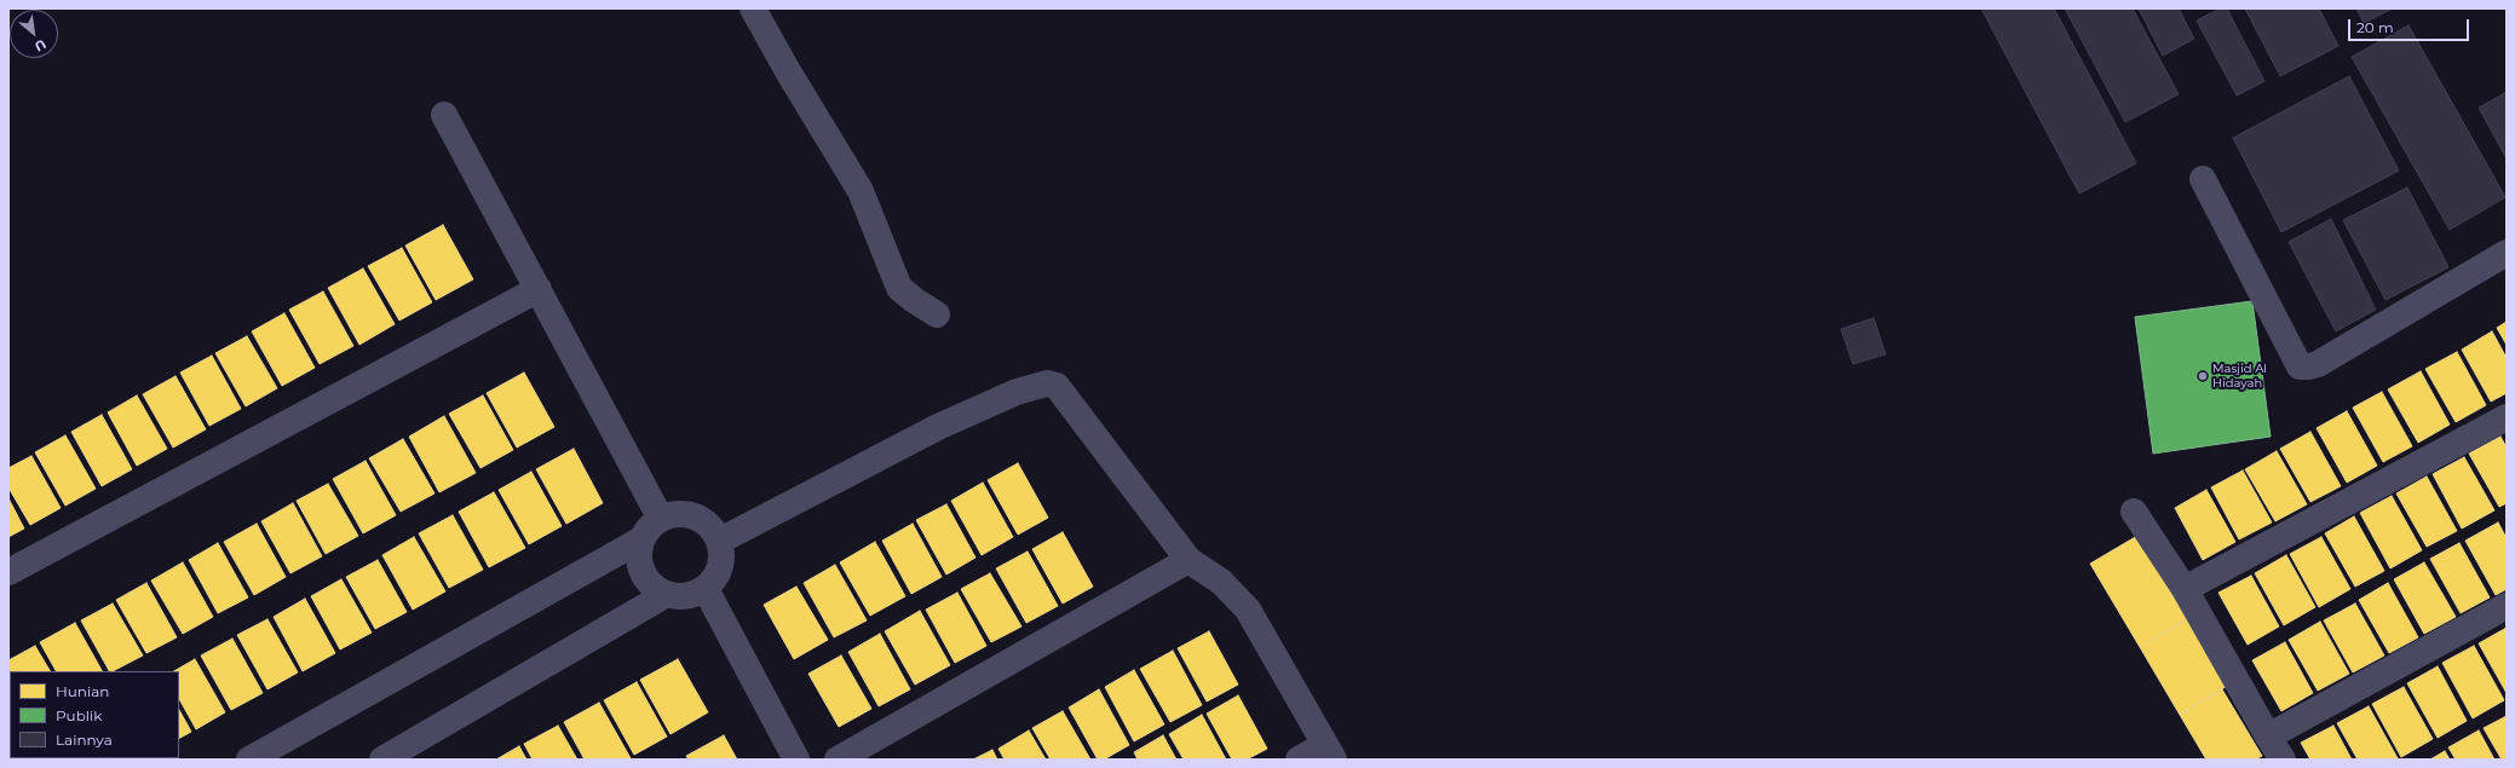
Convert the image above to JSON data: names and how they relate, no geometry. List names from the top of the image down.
{
  "places": ["Masjid Al Hidayah"],
  "legend": ["Hunian", "Publik", "Lainnya"],
  "scale_bar": "20 m",
  "north": "bottom right"
}
